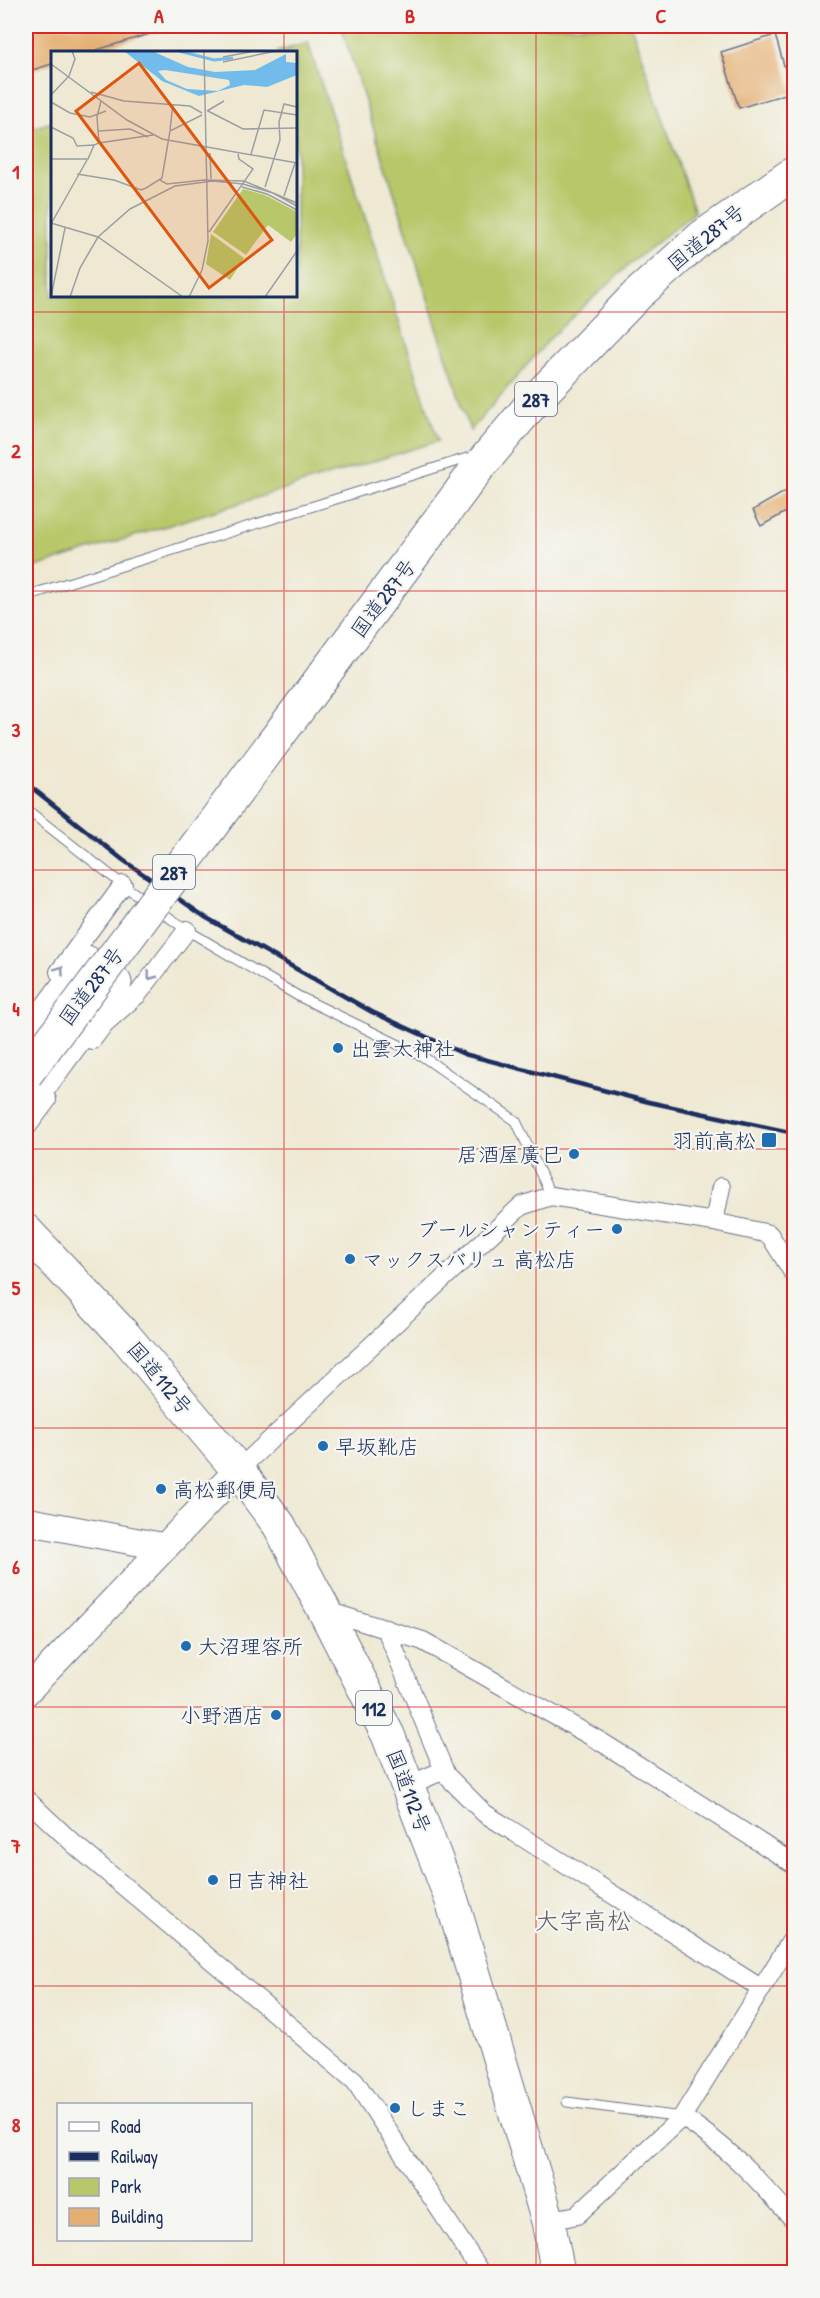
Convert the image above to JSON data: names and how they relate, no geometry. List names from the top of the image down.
{
  "streets": {
    "highway": [
      "国道287号",
      "287",
      "国道112号",
      "112"
    ]
  },
  "crossings": [
    ["国道287号", "287"]
  ],
  "districts": ["大字高松"],
  "places": {
    "other": [
      "出雲太神社",
      "居酒屋廣巳",
      "ブールシャンティー",
      "マックスバリュ 高松店",
      "早坂靴店",
      "高松郵便局",
      "大沼理容所",
      "小野酒店",
      "日吉神社",
      "しまこ"
    ],
    "transit": ["羽前高松"]
  },
  "legend": [
    "Road",
    "Railway",
    "Park",
    "Building"
  ],
  "grid": {
    "columns": ["A", "B", "C"],
    "rows": [
      "1",
      "2",
      "3",
      "4",
      "5",
      "6",
      "7",
      "8"
    ]
  }
}
